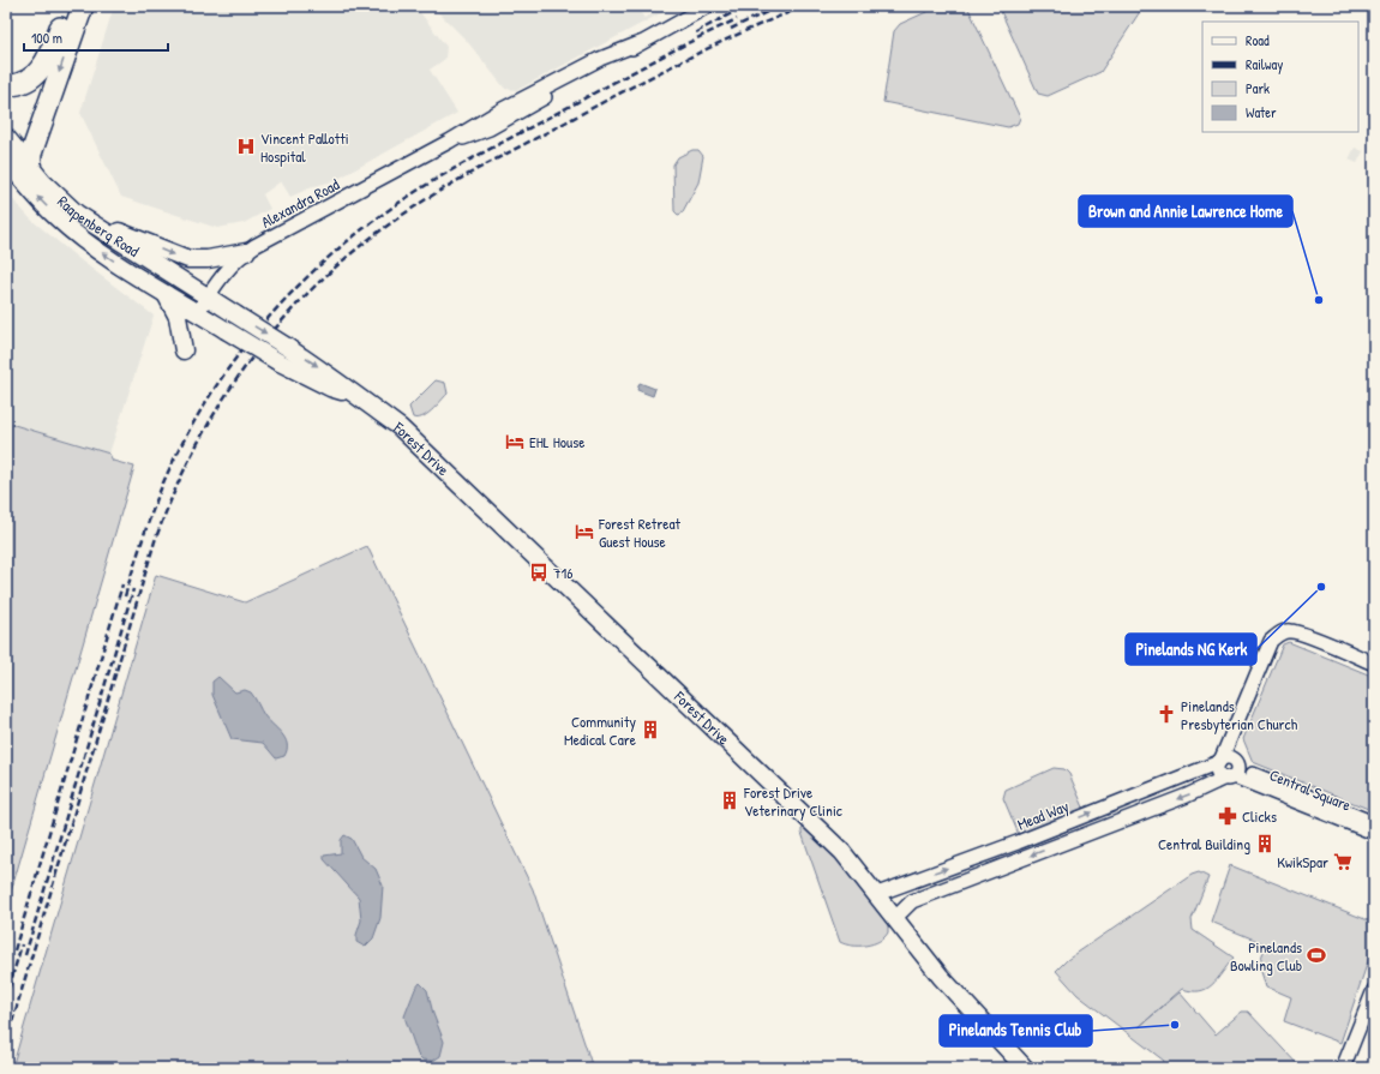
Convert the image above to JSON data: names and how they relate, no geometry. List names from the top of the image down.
{
  "streets": {
    "main road": ["Raapenberg Road", "Forest Drive"],
    "street": ["Alexandra Road", "Central Square", "Mead Way"]
  },
  "crossings": [
    ["Alexandra Road", "Raapenberg Road"],
    ["Alexandra Road", "Forest Drive"],
    ["Raapenberg Road", "Forest Drive"],
    ["Forest Drive", "Mead Way"],
    ["Central Square", "Mead Way"]
  ],
  "places": {
    "hospital": ["Vincent Pallotti Hospital"],
    "other": ["Brown and Annie Lawrence Home", "Pinelands NG Kerk", "Pinelands Tennis Club"],
    "hotel": ["EHL House", "Forest Retreat Guest House"],
    "bus stop": ["716"],
    "church": ["Pinelands Presbyterian Church"],
    "building": ["Community Medical Care", "Forest Drive Veterinary Clinic", "Central Building"],
    "pharmacy": ["Clicks"],
    "supermarket": ["KwikSpar"],
    "sports": ["Pinelands Bowling Club"]
  },
  "legend": [
    "Road",
    "Railway",
    "Park",
    "Water"
  ],
  "scale_bar": "100 m"
}
